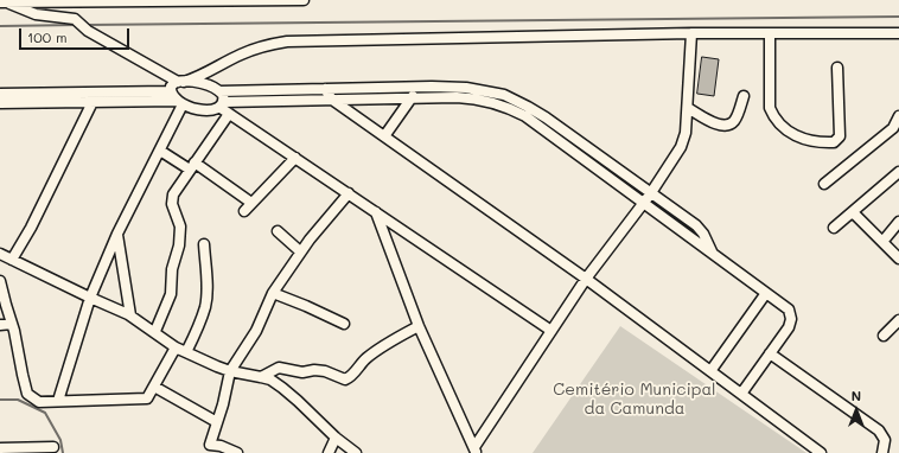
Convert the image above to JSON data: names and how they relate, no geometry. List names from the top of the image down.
{
  "parks": ["Cemitério Municipal da Camunda"],
  "scale_bar": "100 m",
  "north": "top"
}
